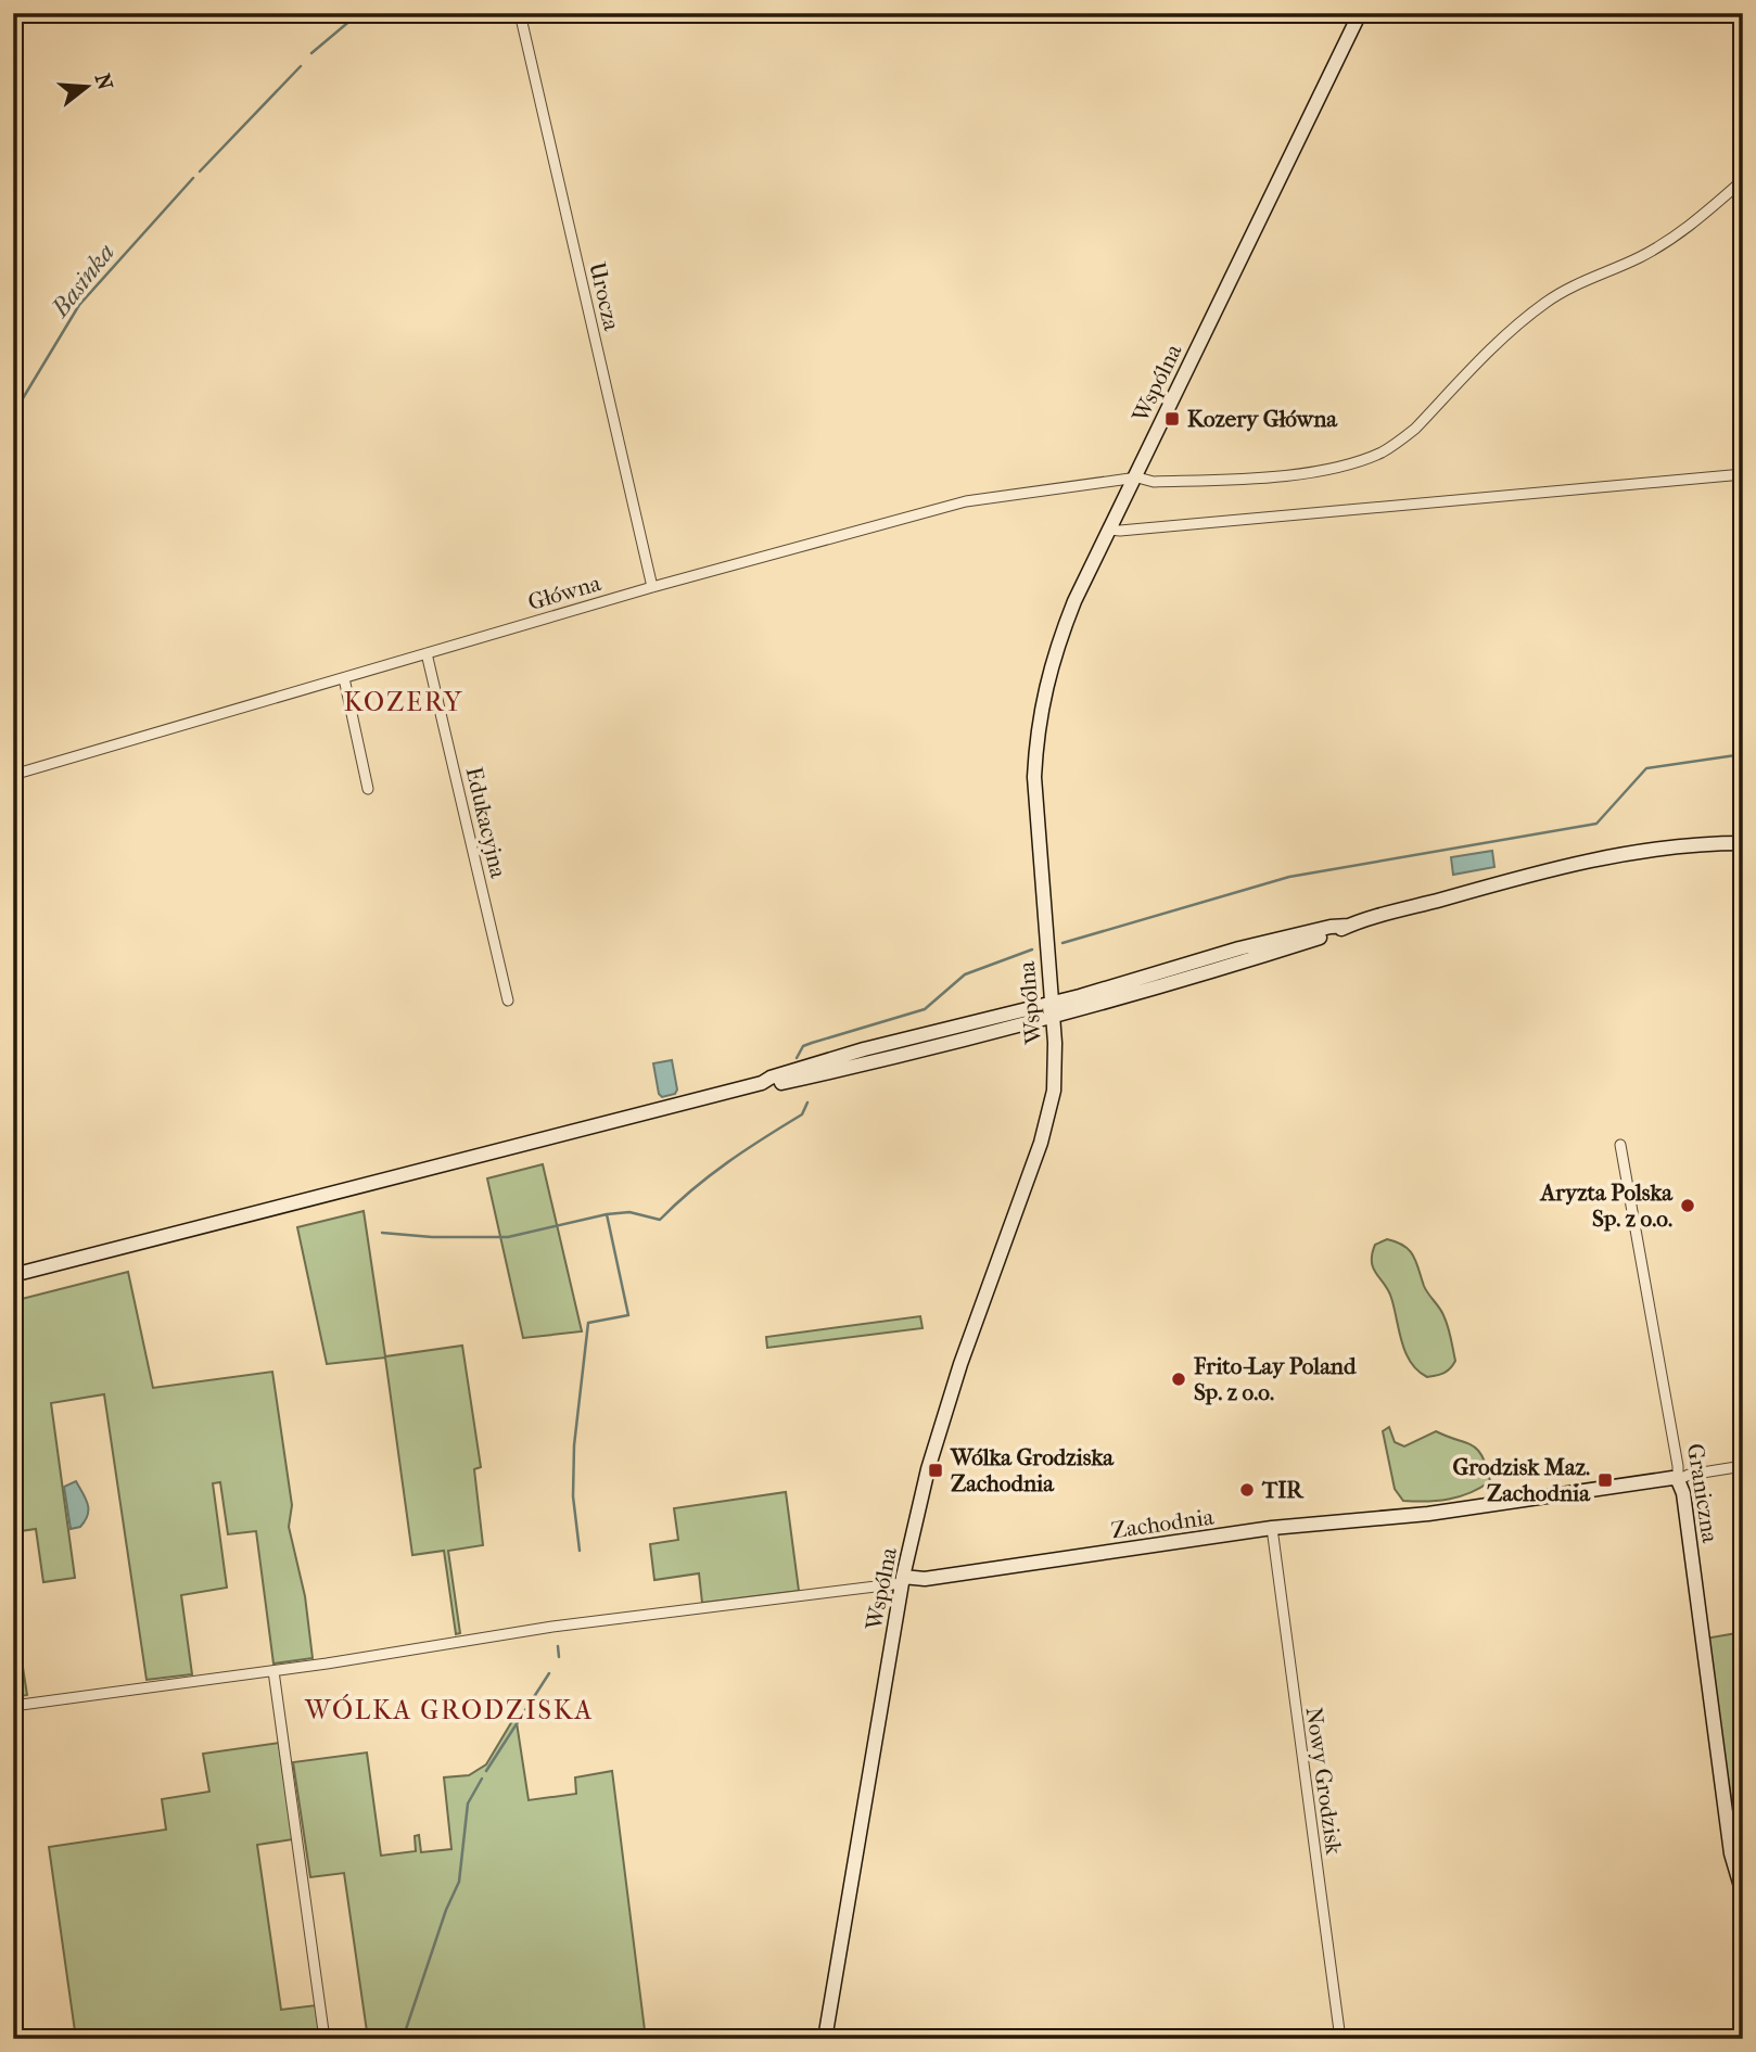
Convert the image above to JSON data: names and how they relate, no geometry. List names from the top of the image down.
{
  "streets": {
    "street": [
      "Urocza",
      "Wspólna",
      "Główna",
      "Edukacyjna",
      "Graniczna",
      "Zachodnia",
      "Nowy Grodzisk"
    ]
  },
  "crossings": [
    ["Urocza", "Główna"],
    ["Wspólna", "Główna"],
    ["Wspólna", "Zachodnia"],
    ["Główna", "Edukacyjna"],
    ["Graniczna", "Zachodnia"],
    ["Zachodnia", "Nowy Grodzisk"]
  ],
  "districts": ["KOZERY", "WÓLKA GRODZISKA"],
  "water": ["Basinka"],
  "places": {
    "transit": ["Kozery Główna", "Wólka Grodziska Zachodnia", "Grodzisk Maz. Zachodnia"],
    "other": ["Aryzta Polska Sp. z o.o.", "Frito-Lay Poland Sp. z o.o.", "TIR"]
  },
  "north": "right"
}
